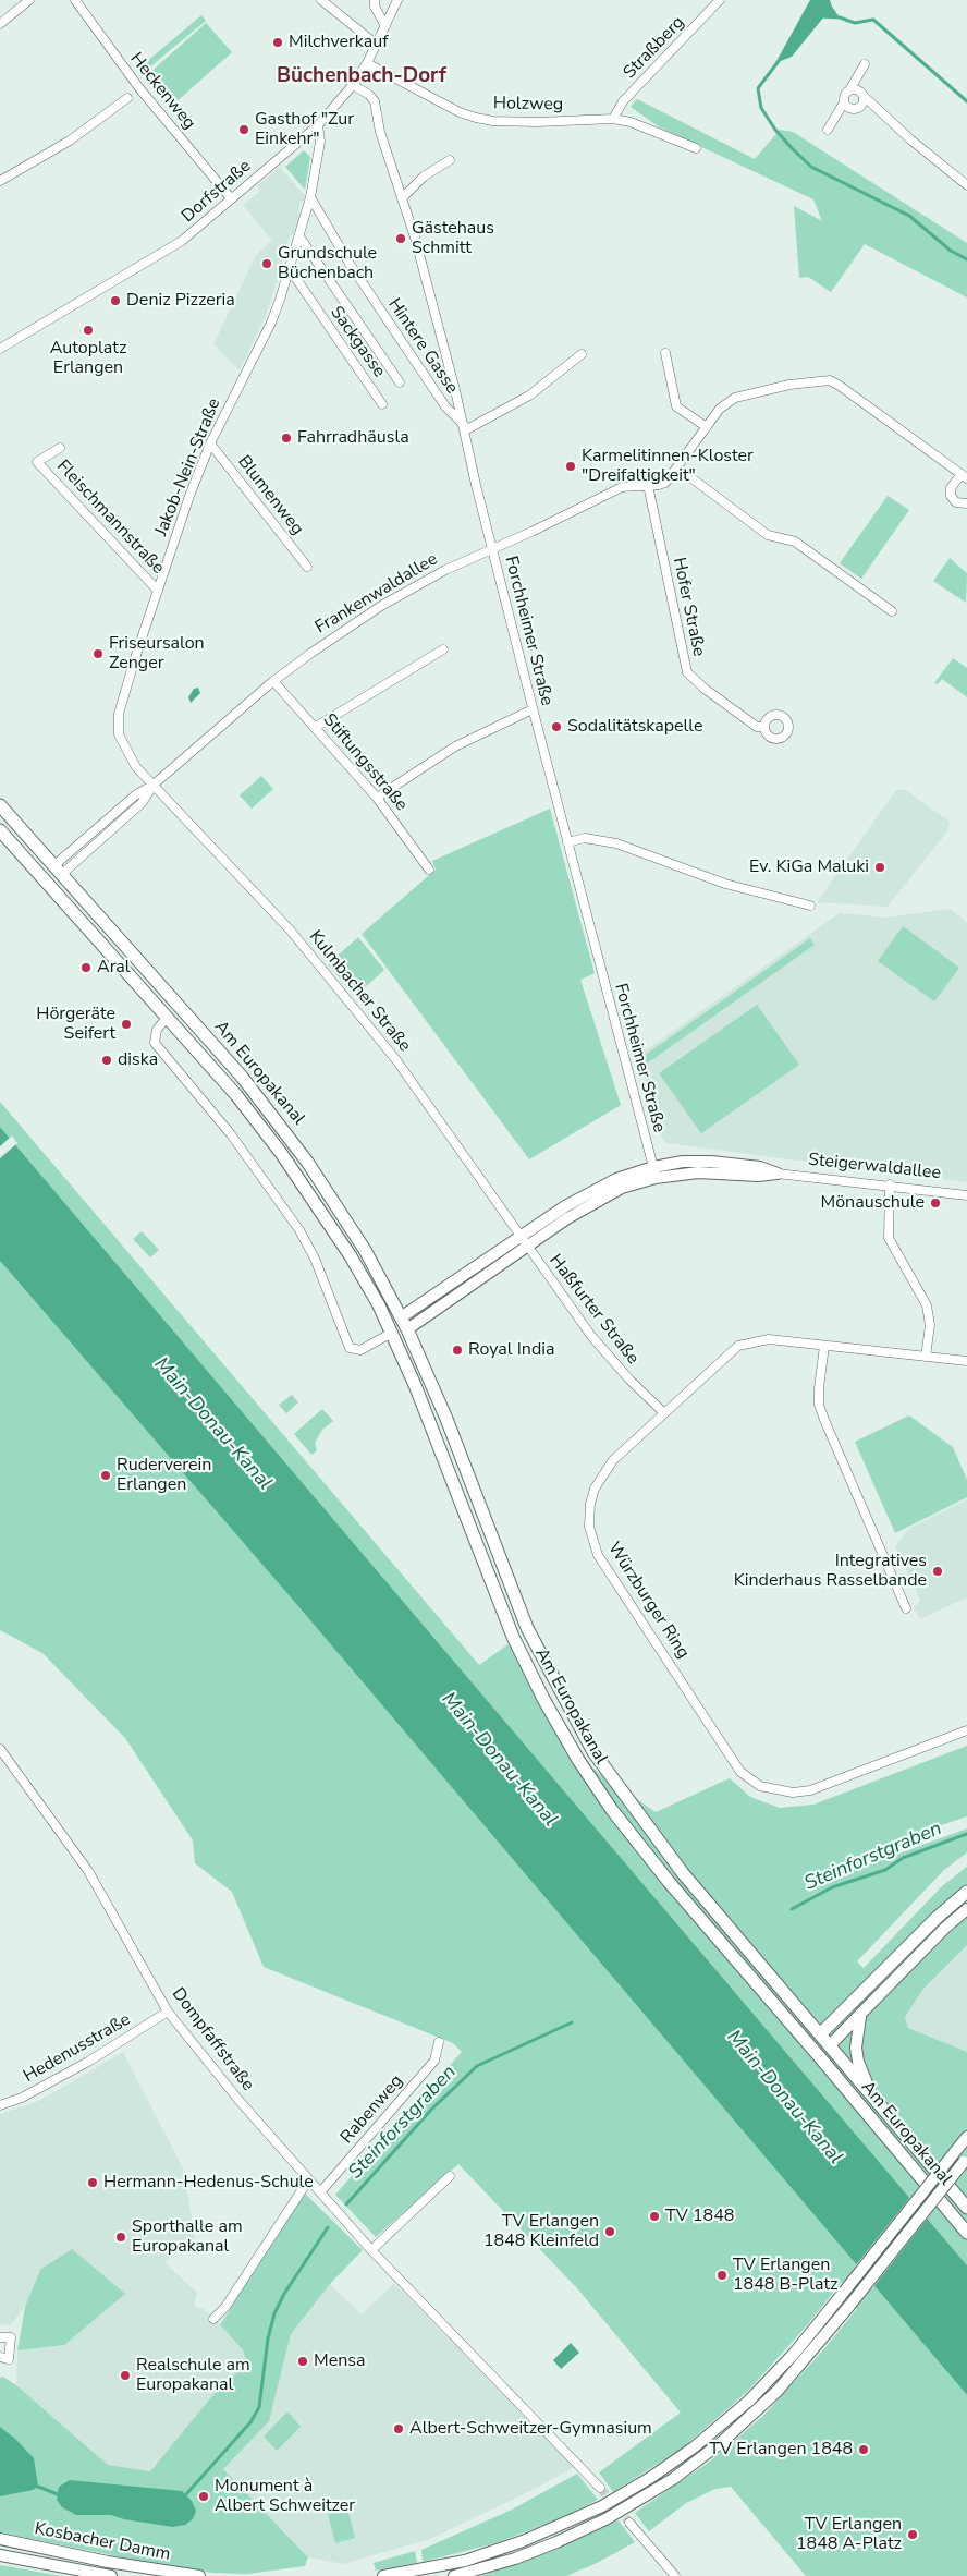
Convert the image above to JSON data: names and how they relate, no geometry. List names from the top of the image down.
{
  "streets": {
    "main road": ["Am Europakanal"],
    "street": [
      "Straßberg",
      "Heckenweg",
      "Holzweg",
      "Dorfstraße",
      "Sackgasse",
      "Hintere Gasse",
      "Jakob-Nein-Straße",
      "Blumenweg",
      "Fleischmannstraße",
      "Frankenwaldallee",
      "Hofer Straße",
      "Forchheimer Straße",
      "Stiftungsstraße",
      "Kulmbacher Straße",
      "Steigerwaldallee",
      "Haßfurter Straße",
      "Würzburger Ring",
      "Dompfaffstraße",
      "Hedenusstraße",
      "Rabenweg",
      "Kosbacher Damm"
    ]
  },
  "crossings": [
    ["Straßberg", "Holzweg"],
    ["Heckenweg", "Dorfstraße"],
    ["Holzweg", "Dorfstraße"],
    ["Dorfstraße", "Jakob-Nein-Straße"],
    ["Dorfstraße", "Forchheimer Straße"],
    ["Sackgasse", "Jakob-Nein-Straße"],
    ["Hintere Gasse", "Jakob-Nein-Straße"],
    ["Hintere Gasse", "Forchheimer Straße"],
    ["Jakob-Nein-Straße", "Blumenweg"],
    ["Jakob-Nein-Straße", "Fleischmannstraße"],
    ["Jakob-Nein-Straße", "Frankenwaldallee"],
    ["Jakob-Nein-Straße", "Kulmbacher Straße"],
    ["Frankenwaldallee", "Hofer Straße"],
    ["Frankenwaldallee", "Forchheimer Straße"],
    ["Frankenwaldallee", "Stiftungsstraße"],
    ["Frankenwaldallee", "Kulmbacher Straße"],
    ["Frankenwaldallee", "Am Europakanal"],
    ["Forchheimer Straße", "Steigerwaldallee"],
    ["Kulmbacher Straße", "Steigerwaldallee"],
    ["Kulmbacher Straße", "Haßfurter Straße"],
    ["Am Europakanal", "Steigerwaldallee"],
    ["Steigerwaldallee", "Haßfurter Straße"],
    ["Haßfurter Straße", "Würzburger Ring"],
    ["Dompfaffstraße", "Hedenusstraße"],
    ["Dompfaffstraße", "Rabenweg"]
  ],
  "districts": ["Büchenbach-Dorf"],
  "water": ["Main-Donau-Kanal", "Steinforstgraben"],
  "places": [
    "Milchverkauf",
    "Gasthof \"Zur Einkehr\"",
    "Gästehaus Schmitt",
    "Grundschule Büchenbach",
    "Deniz Pizzeria",
    "Autoplatz Erlangen",
    "Fahrradhäusla",
    "Karmelitinnen-Kloster \"Dreifaltigkeit\"",
    "Friseursalon Zenger",
    "Sodalitätskapelle",
    "Ev. KiGa Maluki",
    "Aral",
    "Hörgeräte Seifert",
    "diska",
    "Mönauschule",
    "Royal India",
    "Ruderverein Erlangen",
    "Integratives Kinderhaus Rasselbande",
    "Hermann-Hedenus-Schule",
    "TV 1848",
    "TV Erlangen 1848 Kleinfeld",
    "Sporthalle am Europakanal",
    "TV Erlangen 1848 B-Platz",
    "Mensa",
    "Realschule am Europakanal",
    "Albert-Schweitzer-Gymnasium",
    "TV Erlangen 1848",
    "Monument à Albert Schweitzer",
    "TV Erlangen 1848 A-Platz"
  ]
}
